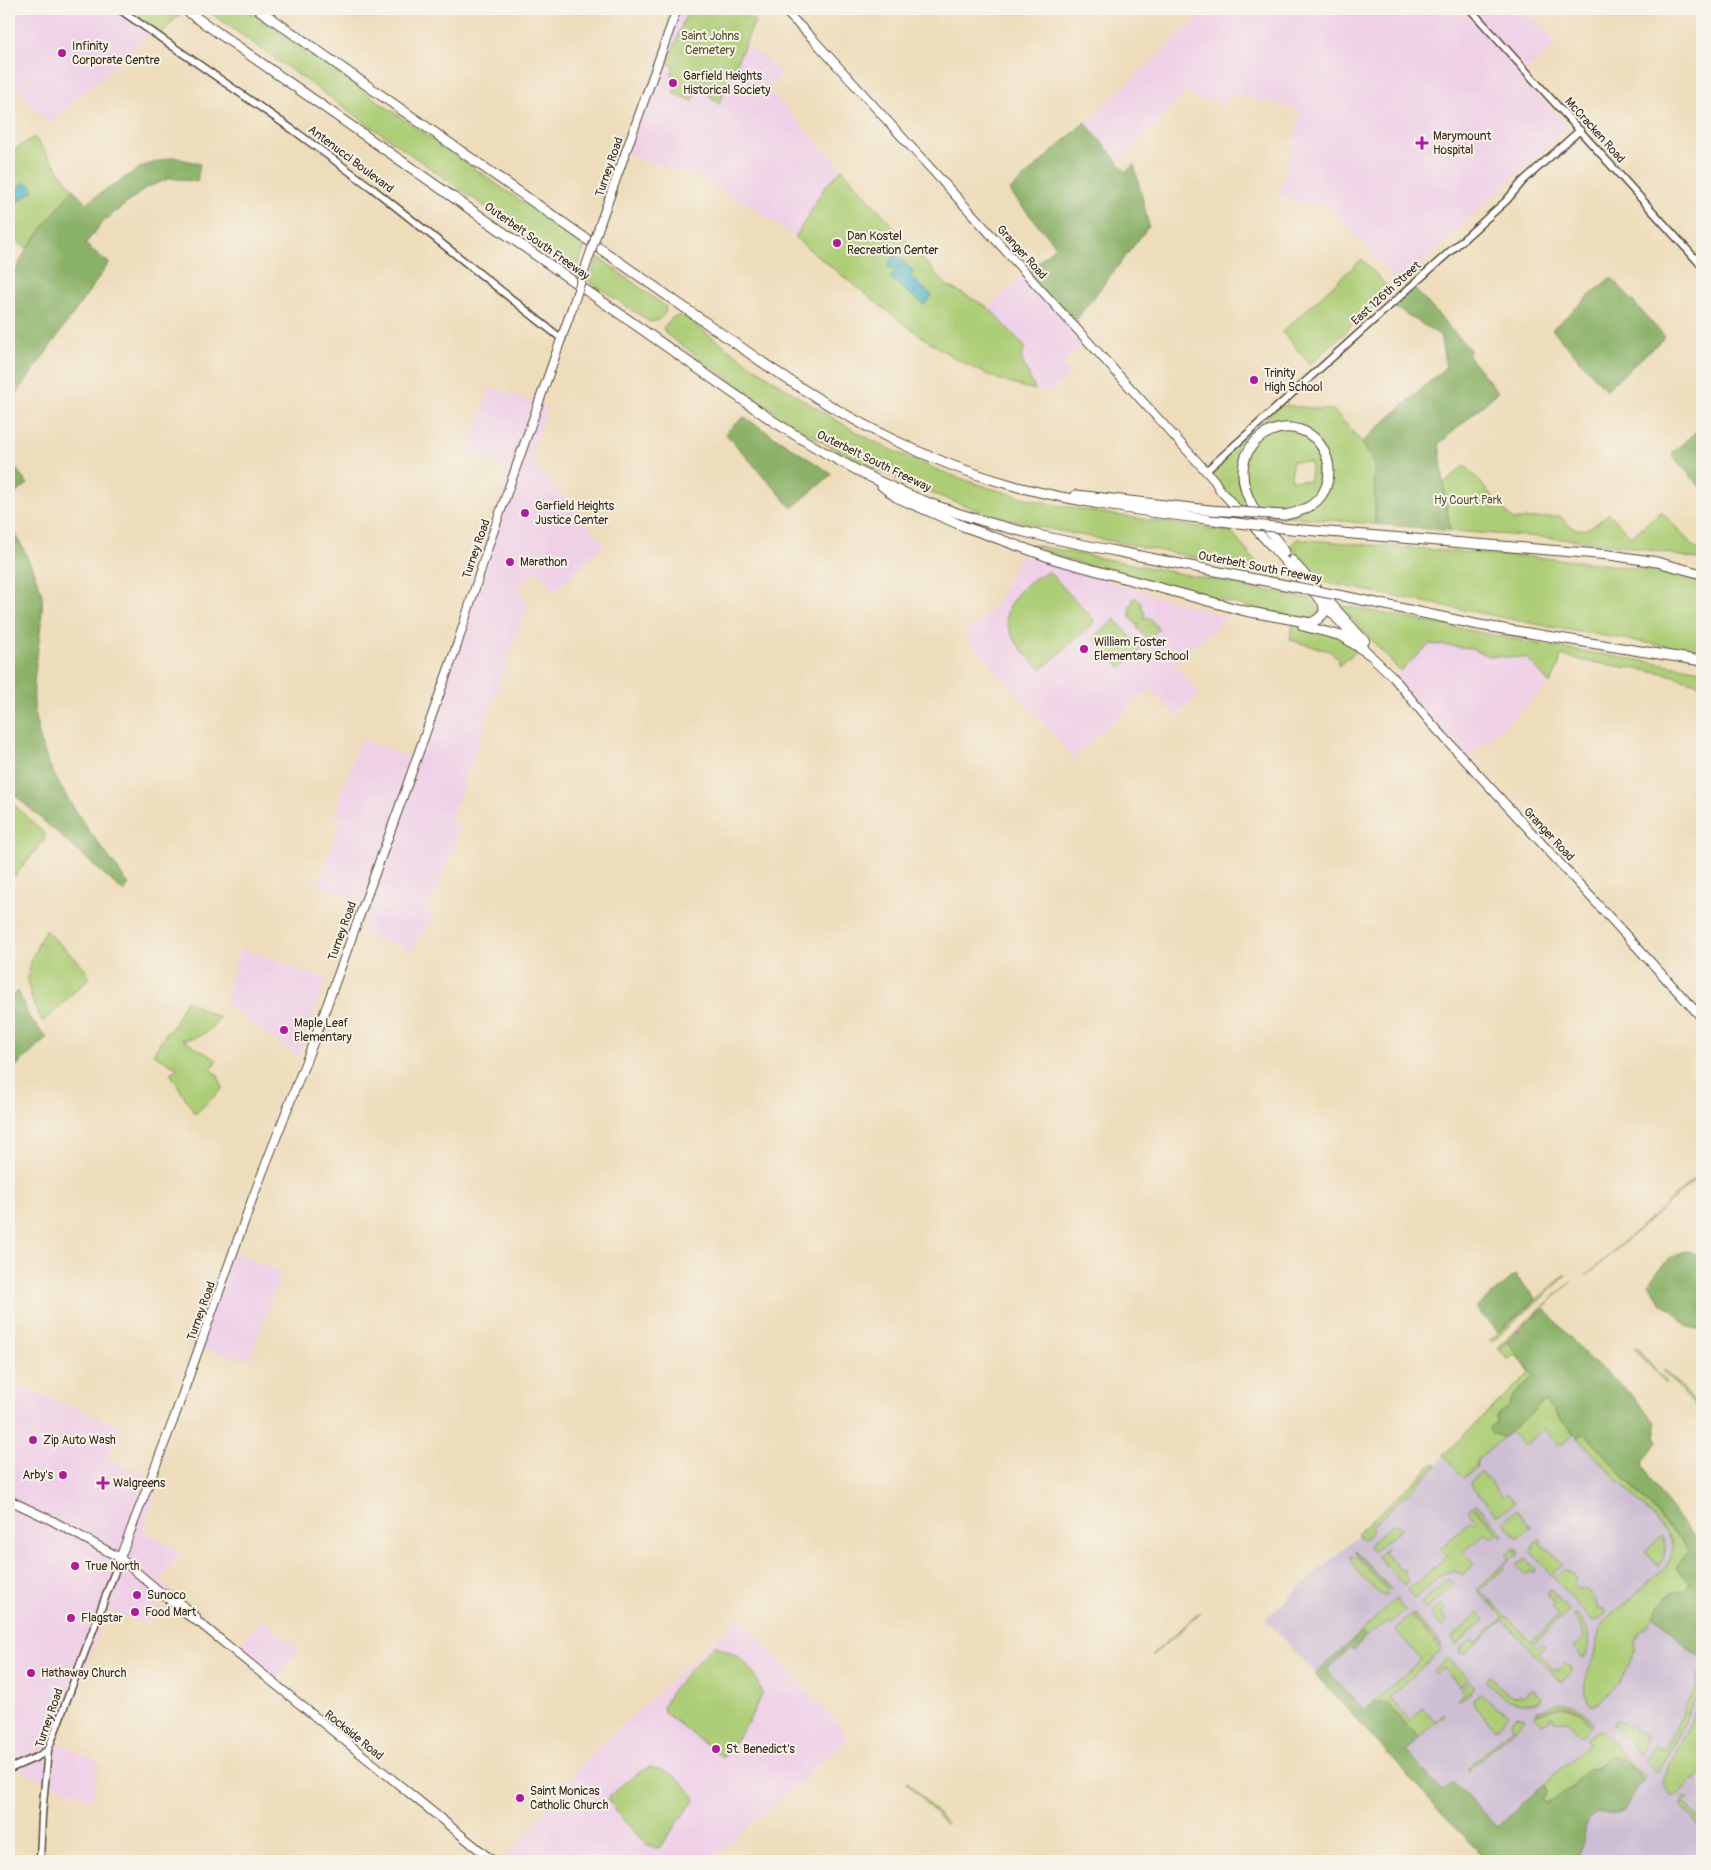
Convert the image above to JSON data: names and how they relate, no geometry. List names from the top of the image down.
{
  "streets": {
    "highway": ["Outerbelt South Freeway"],
    "main road": ["Turney Road", "Granger Road", "Rockside Road"],
    "street": ["McCracken Road", "Antenucci Boulevard", "East 126th Street"]
  },
  "crossings": [
    ["McCracken Road", "East 126th Street"],
    ["Antenucci Boulevard", "Turney Road"],
    ["Turney Road", "Rockside Road"],
    ["Granger Road", "East 126th Street"]
  ],
  "parks": ["Saint Johns Cemetery", "Hy Court Park"],
  "places": {
    "other": [
      "Infinity Corporate Centre",
      "Garfield Heights Historical Society",
      "Dan Kostel Recreation Center",
      "Trinity High School",
      "Garfield Heights Justice Center",
      "Marathon",
      "William Foster Elementary School",
      "Maple Leaf Elementary",
      "Zip Auto Wash",
      "Arby's",
      "True North",
      "Sunoco",
      "Food Mart",
      "Flagstar",
      "Hathaway Church",
      "St. Benedict's",
      "Saint Monicas Catholic Church"
    ],
    "health": ["Marymount Hospital", "Walgreens"]
  }
}
